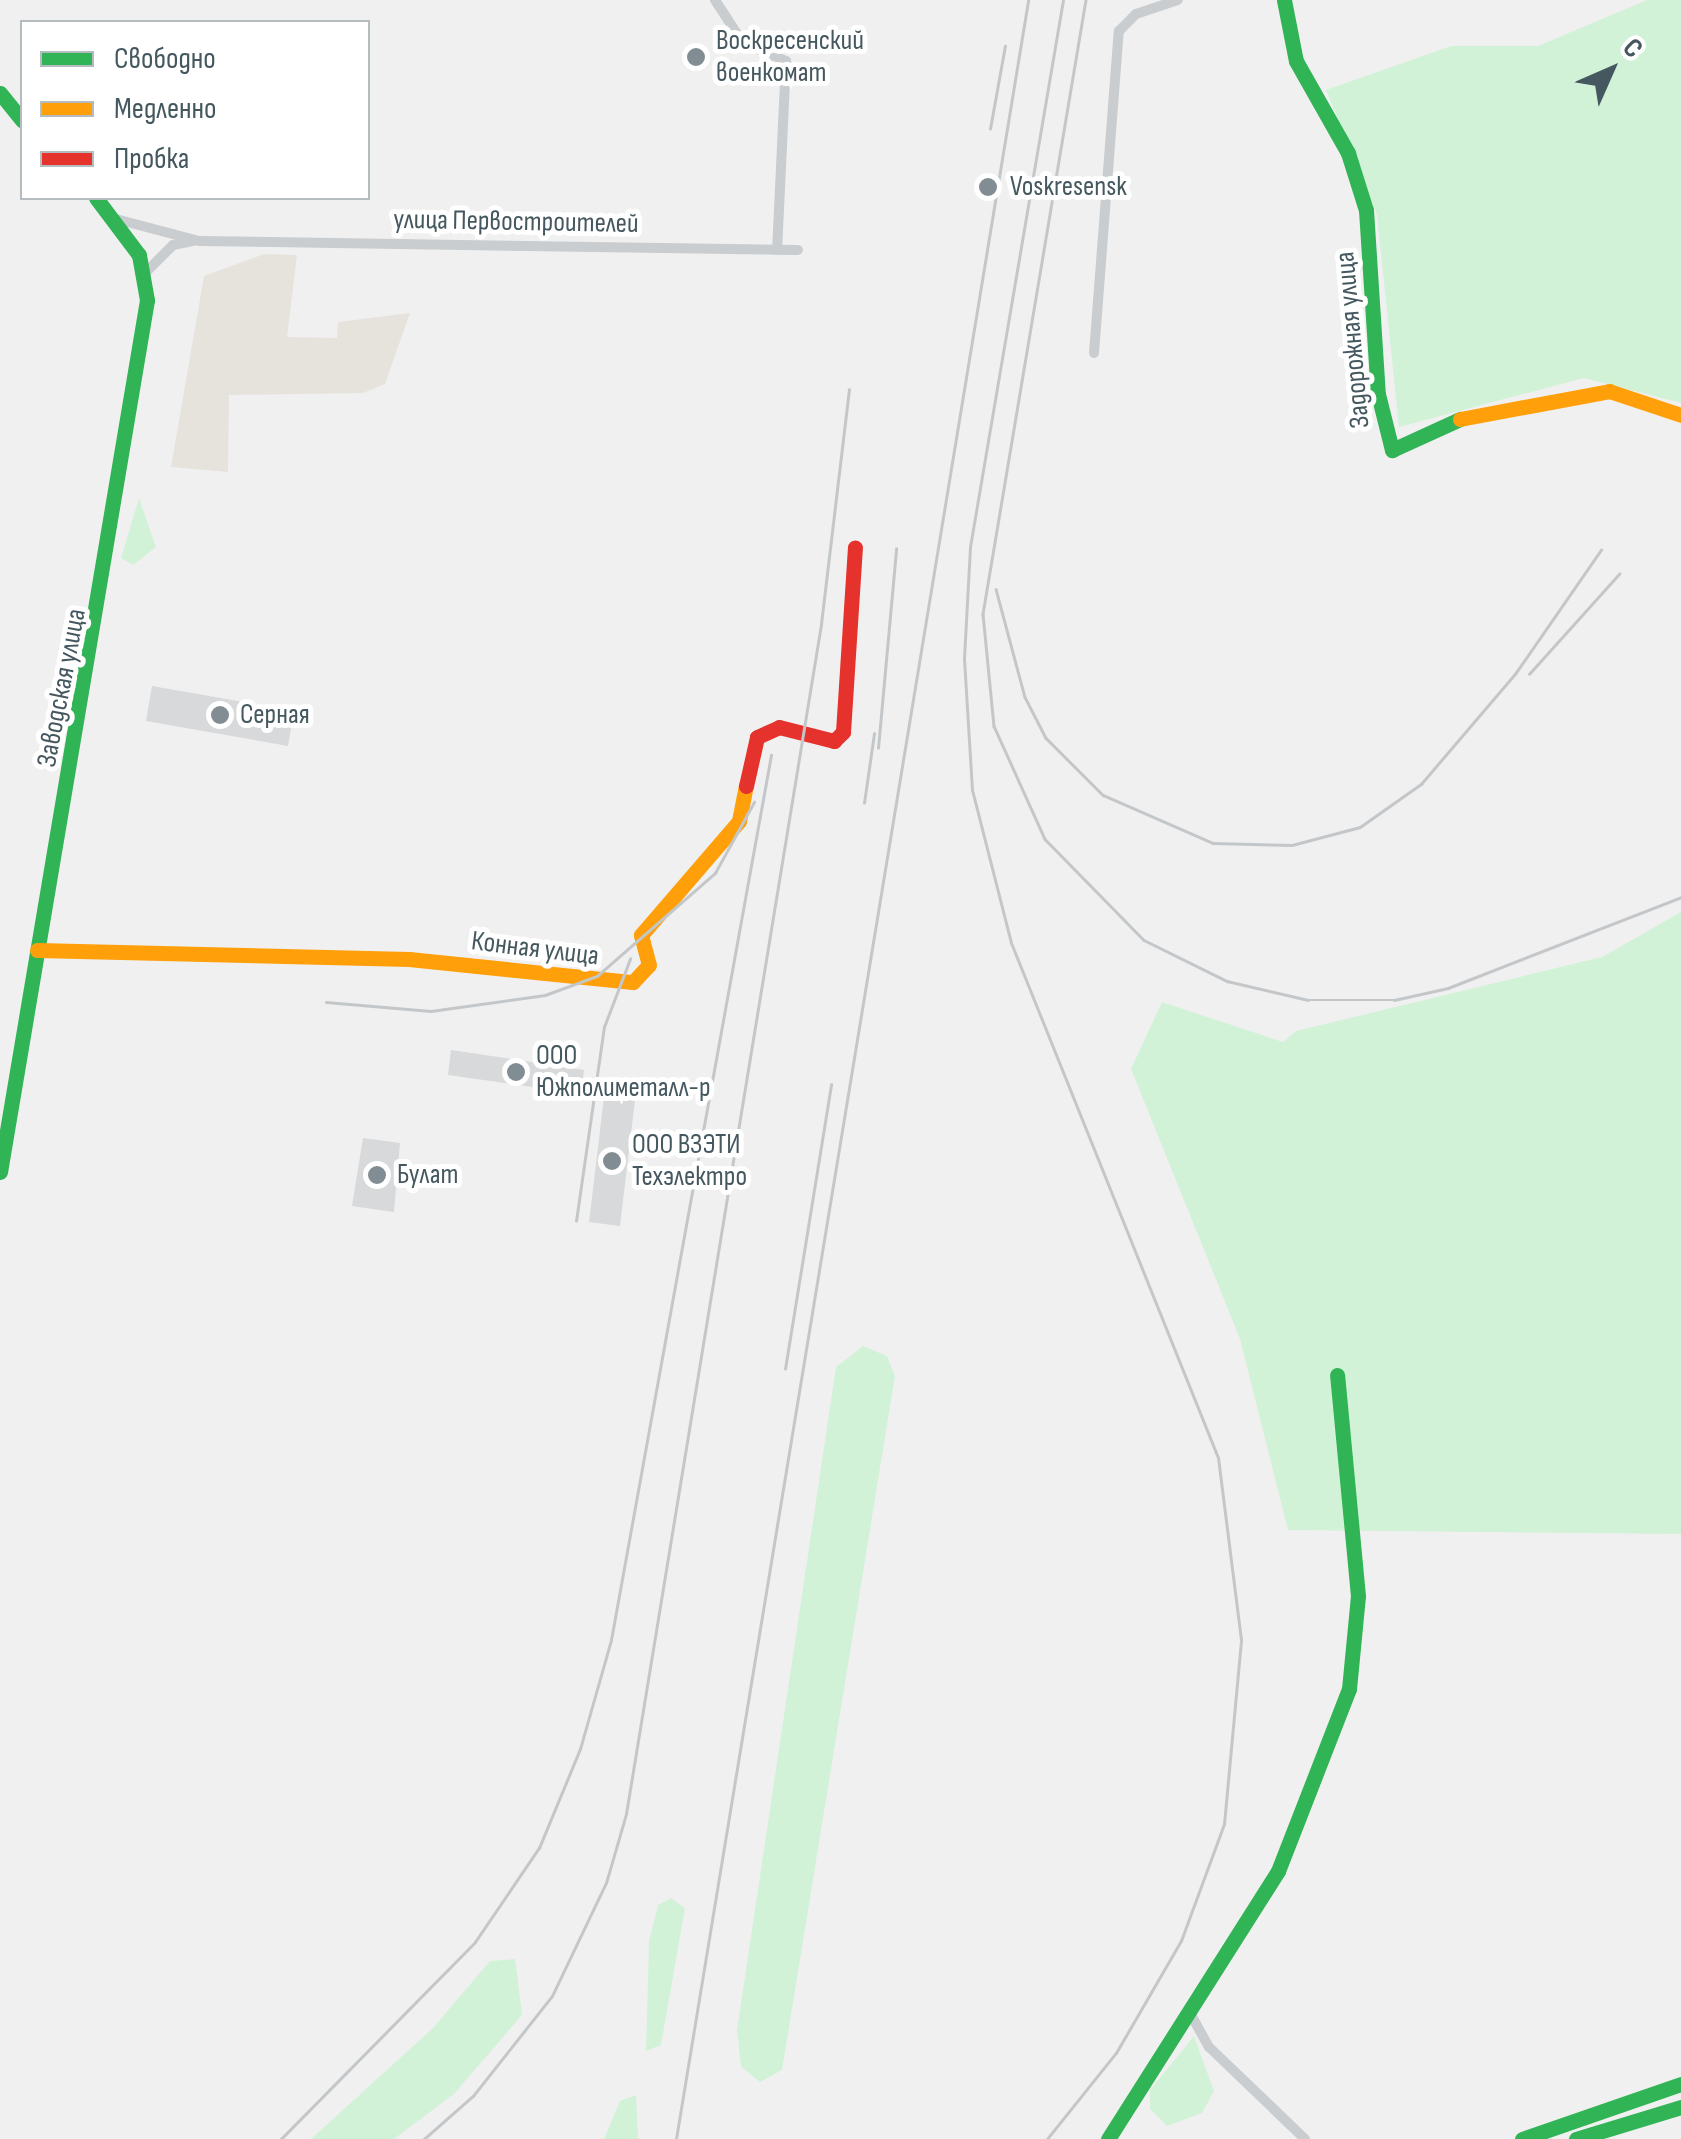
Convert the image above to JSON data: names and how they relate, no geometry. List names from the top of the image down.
{
  "streets": {
    "street": [
      "улица Первостроителей",
      "Задорожная улица",
      "Заводская улица",
      "Конная улица"
    ]
  },
  "crossings": [
    ["Заводская улица", "Конная улица"]
  ],
  "places": [
    "Воскресенский военкомат",
    "Voskresensk",
    "Серная",
    "ООО Южполиметалл-р",
    "ООО ВЗЭТИ Техэлектро",
    "Булат"
  ],
  "legend": ["Свободно", "Медленно", "Пробка"],
  "north": "top right"
}
